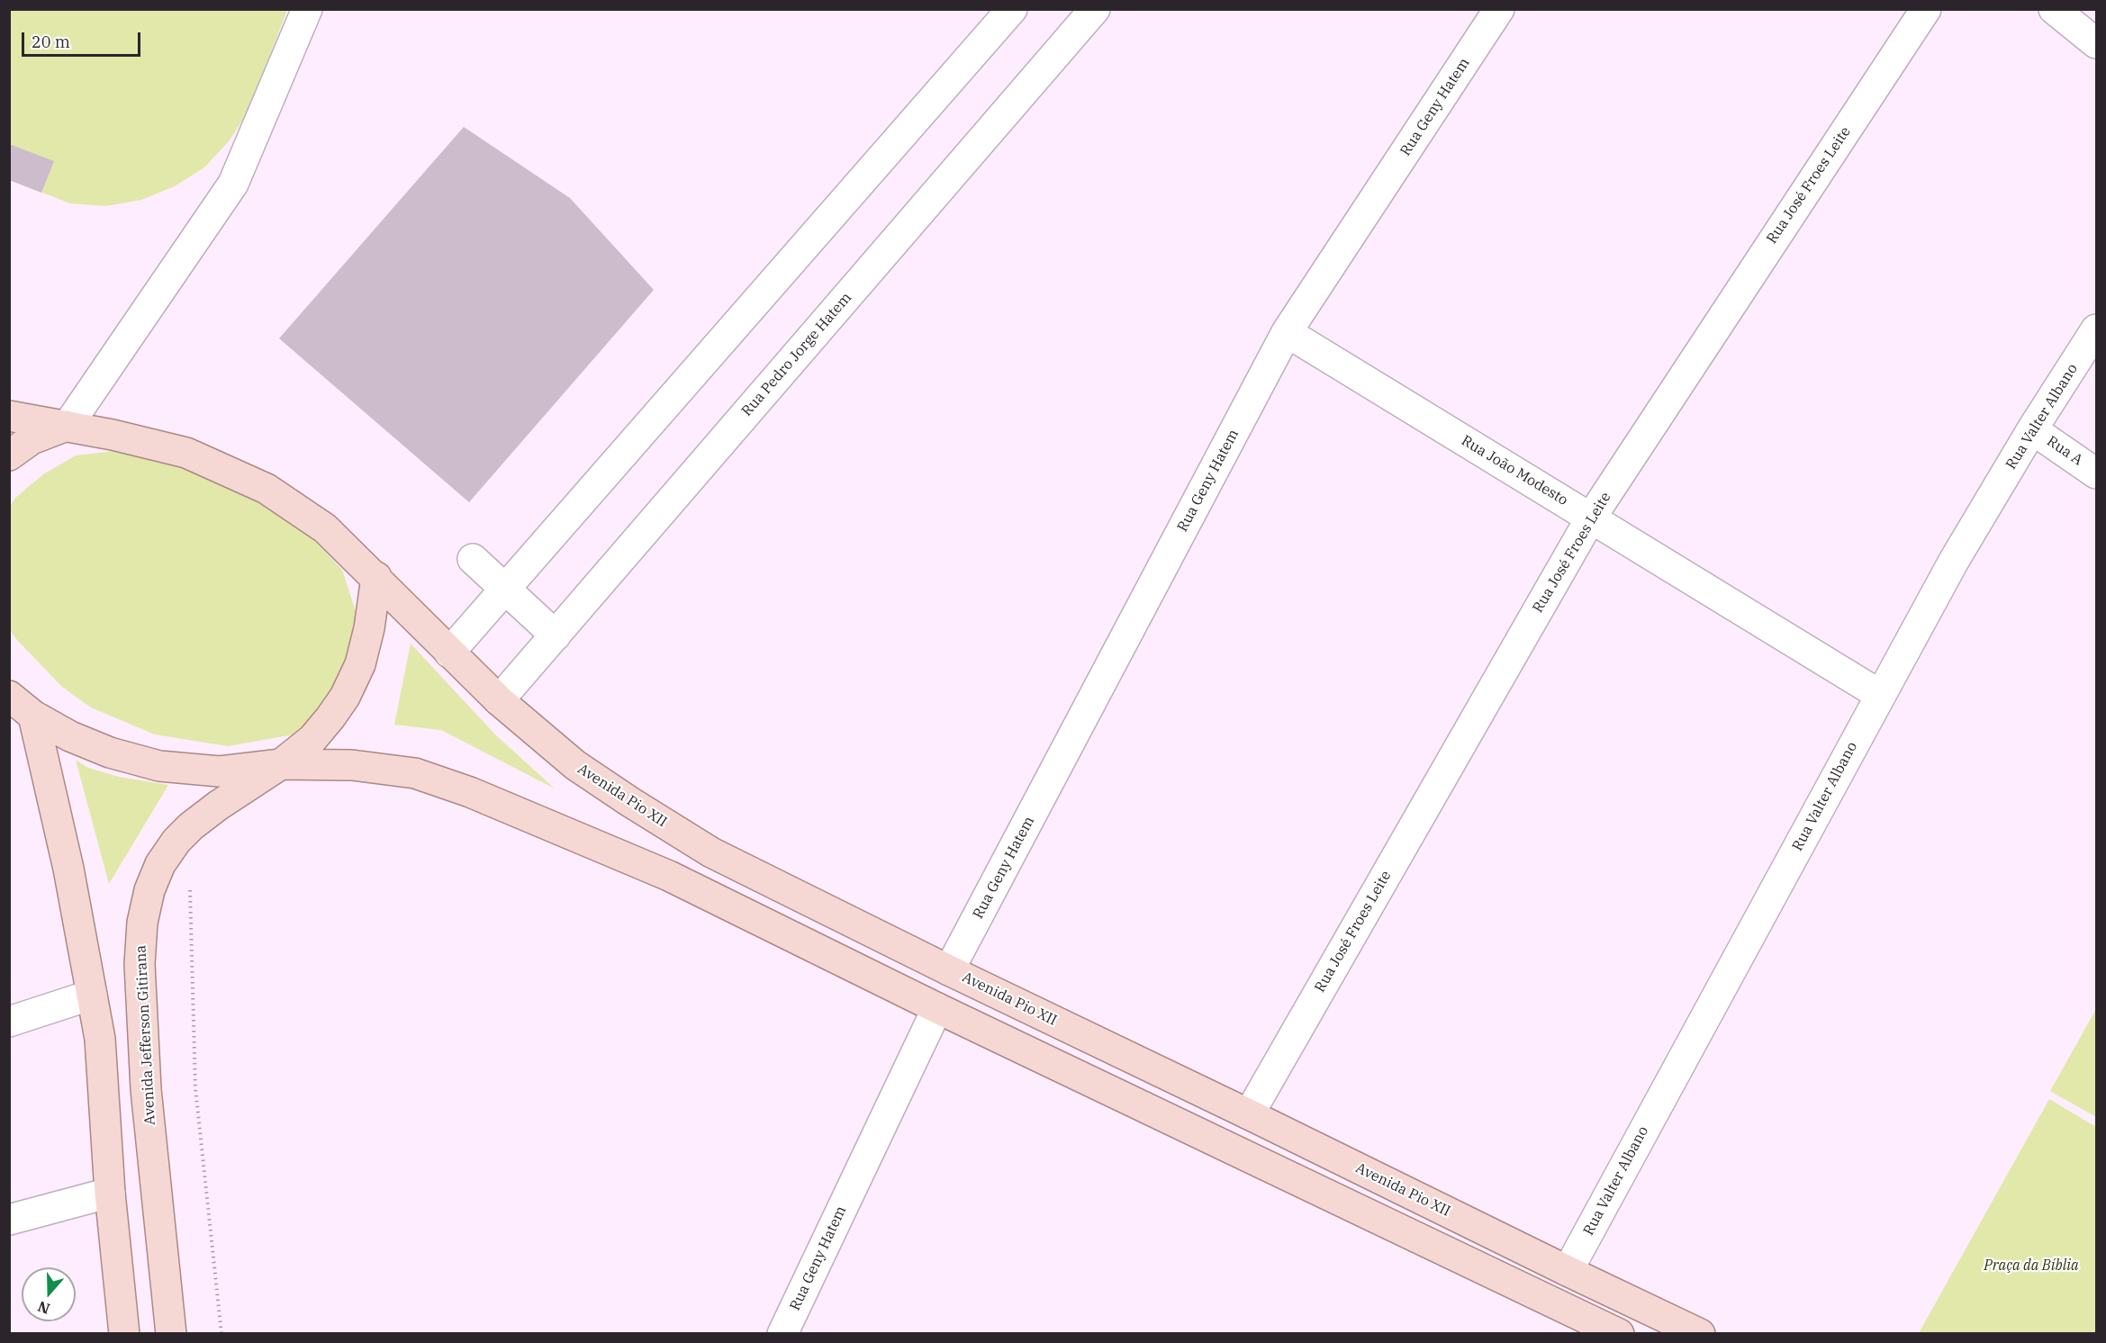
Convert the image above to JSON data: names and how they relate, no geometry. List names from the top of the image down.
{
  "streets": {
    "main road": ["Avenida Pio XII", "Avenida Jefferson Gitirana"],
    "street": [
      "Rua Geny Hatem",
      "Rua José Froes Leite",
      "Rua Pedro Jorge Hatem",
      "Rua Valter Albano",
      "Rua A",
      "Rua João Modesto"
    ]
  },
  "crossings": [
    ["Rua Geny Hatem", "Rua João Modesto"],
    ["Rua Geny Hatem", "Avenida Pio XII"],
    ["Rua José Froes Leite", "Rua João Modesto"],
    ["Rua José Froes Leite", "Avenida Pio XII"],
    ["Rua Pedro Jorge Hatem", "Avenida Pio XII"],
    ["Rua Valter Albano", "Rua A"],
    ["Rua Valter Albano", "Rua João Modesto"],
    ["Rua Valter Albano", "Avenida Pio XII"],
    ["Avenida Pio XII", "Avenida Jefferson Gitirana"]
  ],
  "parks": ["Praça da Bíblia"],
  "scale_bar": "20 m",
  "north": "bottom"
}
